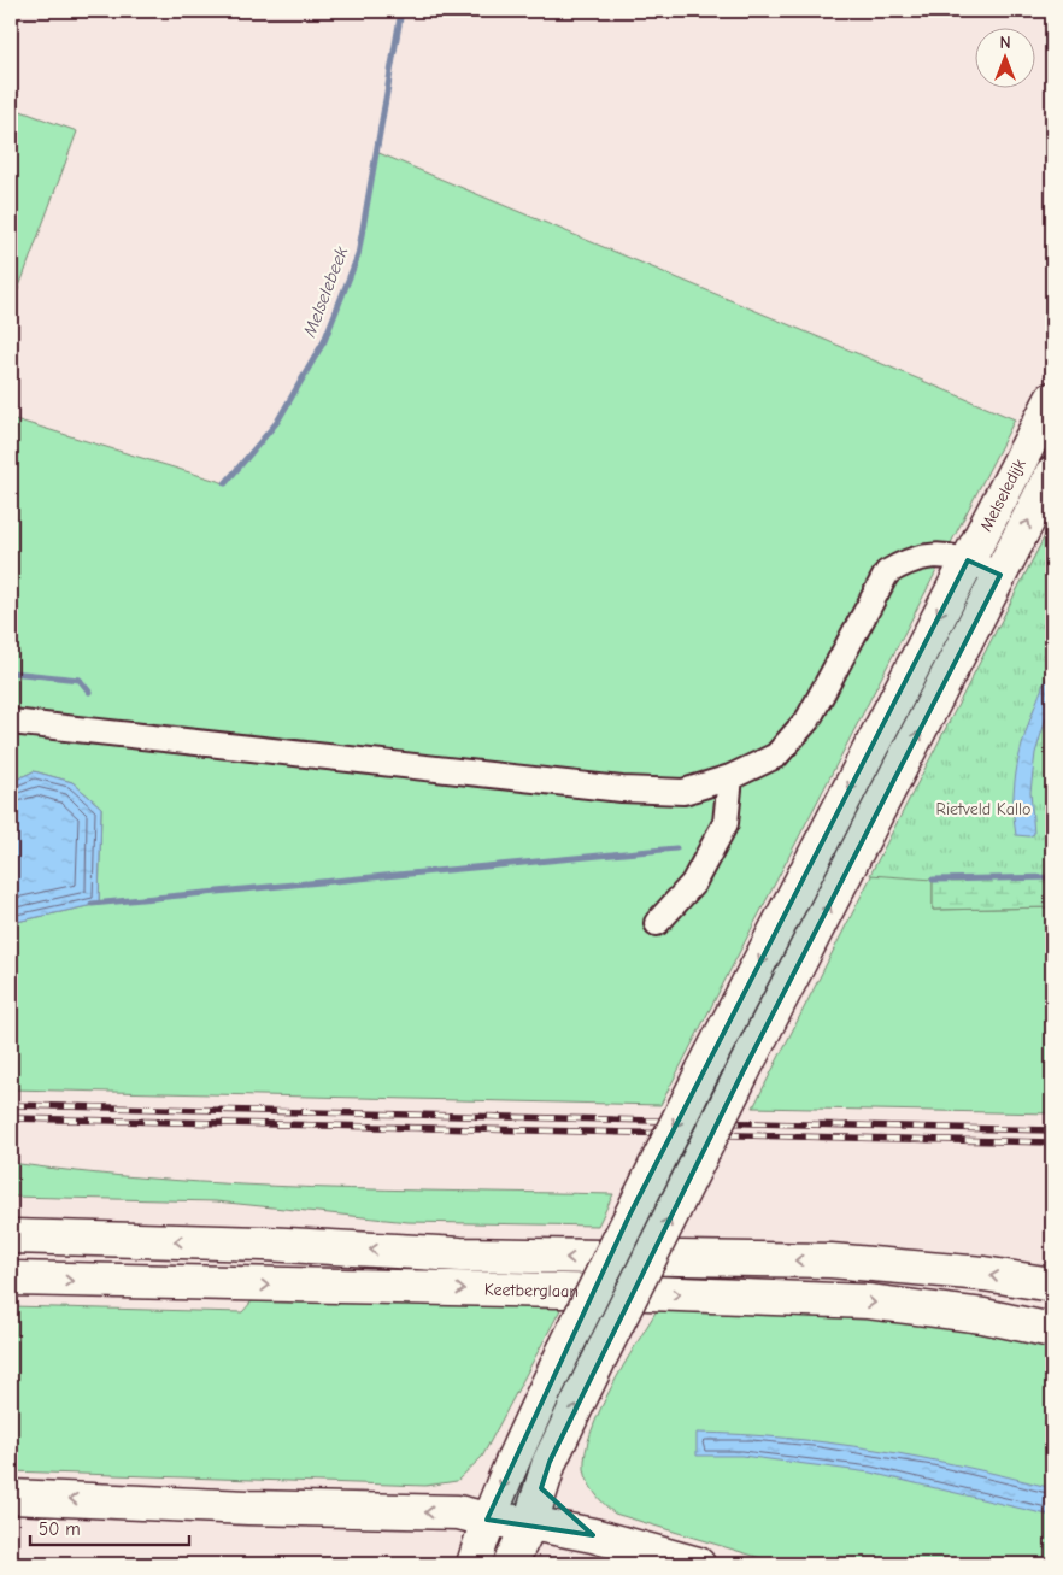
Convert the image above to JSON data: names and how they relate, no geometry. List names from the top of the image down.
{
  "streets": {
    "main road": ["Melseledijk", "Keetberglaan"]
  },
  "water": ["Melselebeek"],
  "parks": ["Rietveld Kallo"],
  "scale_bar": "50 m",
  "north": "top"
}
